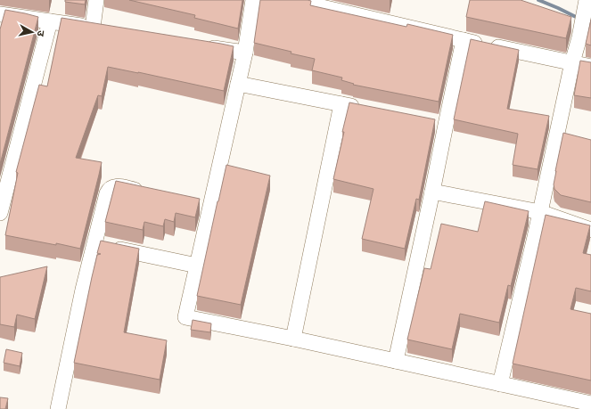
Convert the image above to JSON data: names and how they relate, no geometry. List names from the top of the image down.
{
  "north": "right"
}
